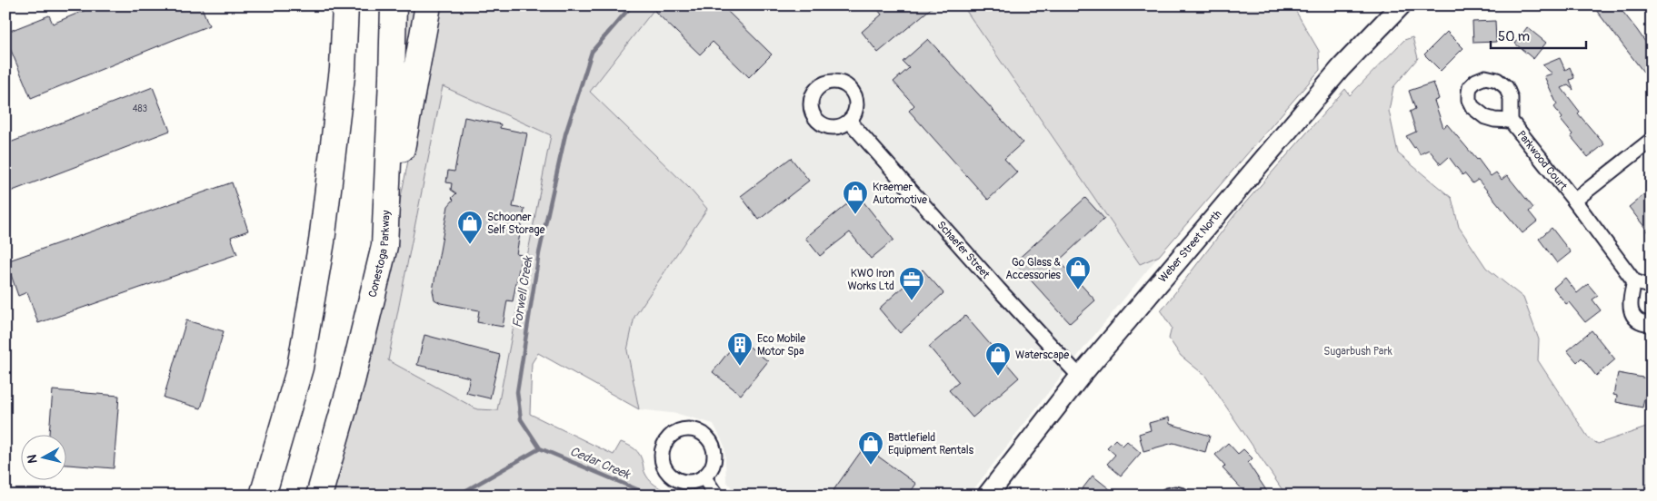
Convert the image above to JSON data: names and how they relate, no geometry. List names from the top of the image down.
{
  "streets": {
    "highway": ["Conestoga Parkway"],
    "main road": ["Weber Street North"],
    "street": ["Parkwood Court", "Schaefer Street"]
  },
  "crossings": [
    ["Weber Street North", "Schaefer Street"]
  ],
  "water": ["Forwell Creek", "Cedar Creek"],
  "parks": ["Sugarbush Park"],
  "places": {
    "shop": [
      "Kraemer Automotive",
      "Schooner Self Storage",
      "Go Glass & Accessories",
      "Waterscape",
      "Battlefield Equipment Rentals"
    ],
    "office": ["KWO Iron Works Ltd"],
    "building": ["Eco Mobile Motor Spa"]
  },
  "house_numbers": ["483"],
  "scale_bar": "50 m",
  "north": "left"
}
